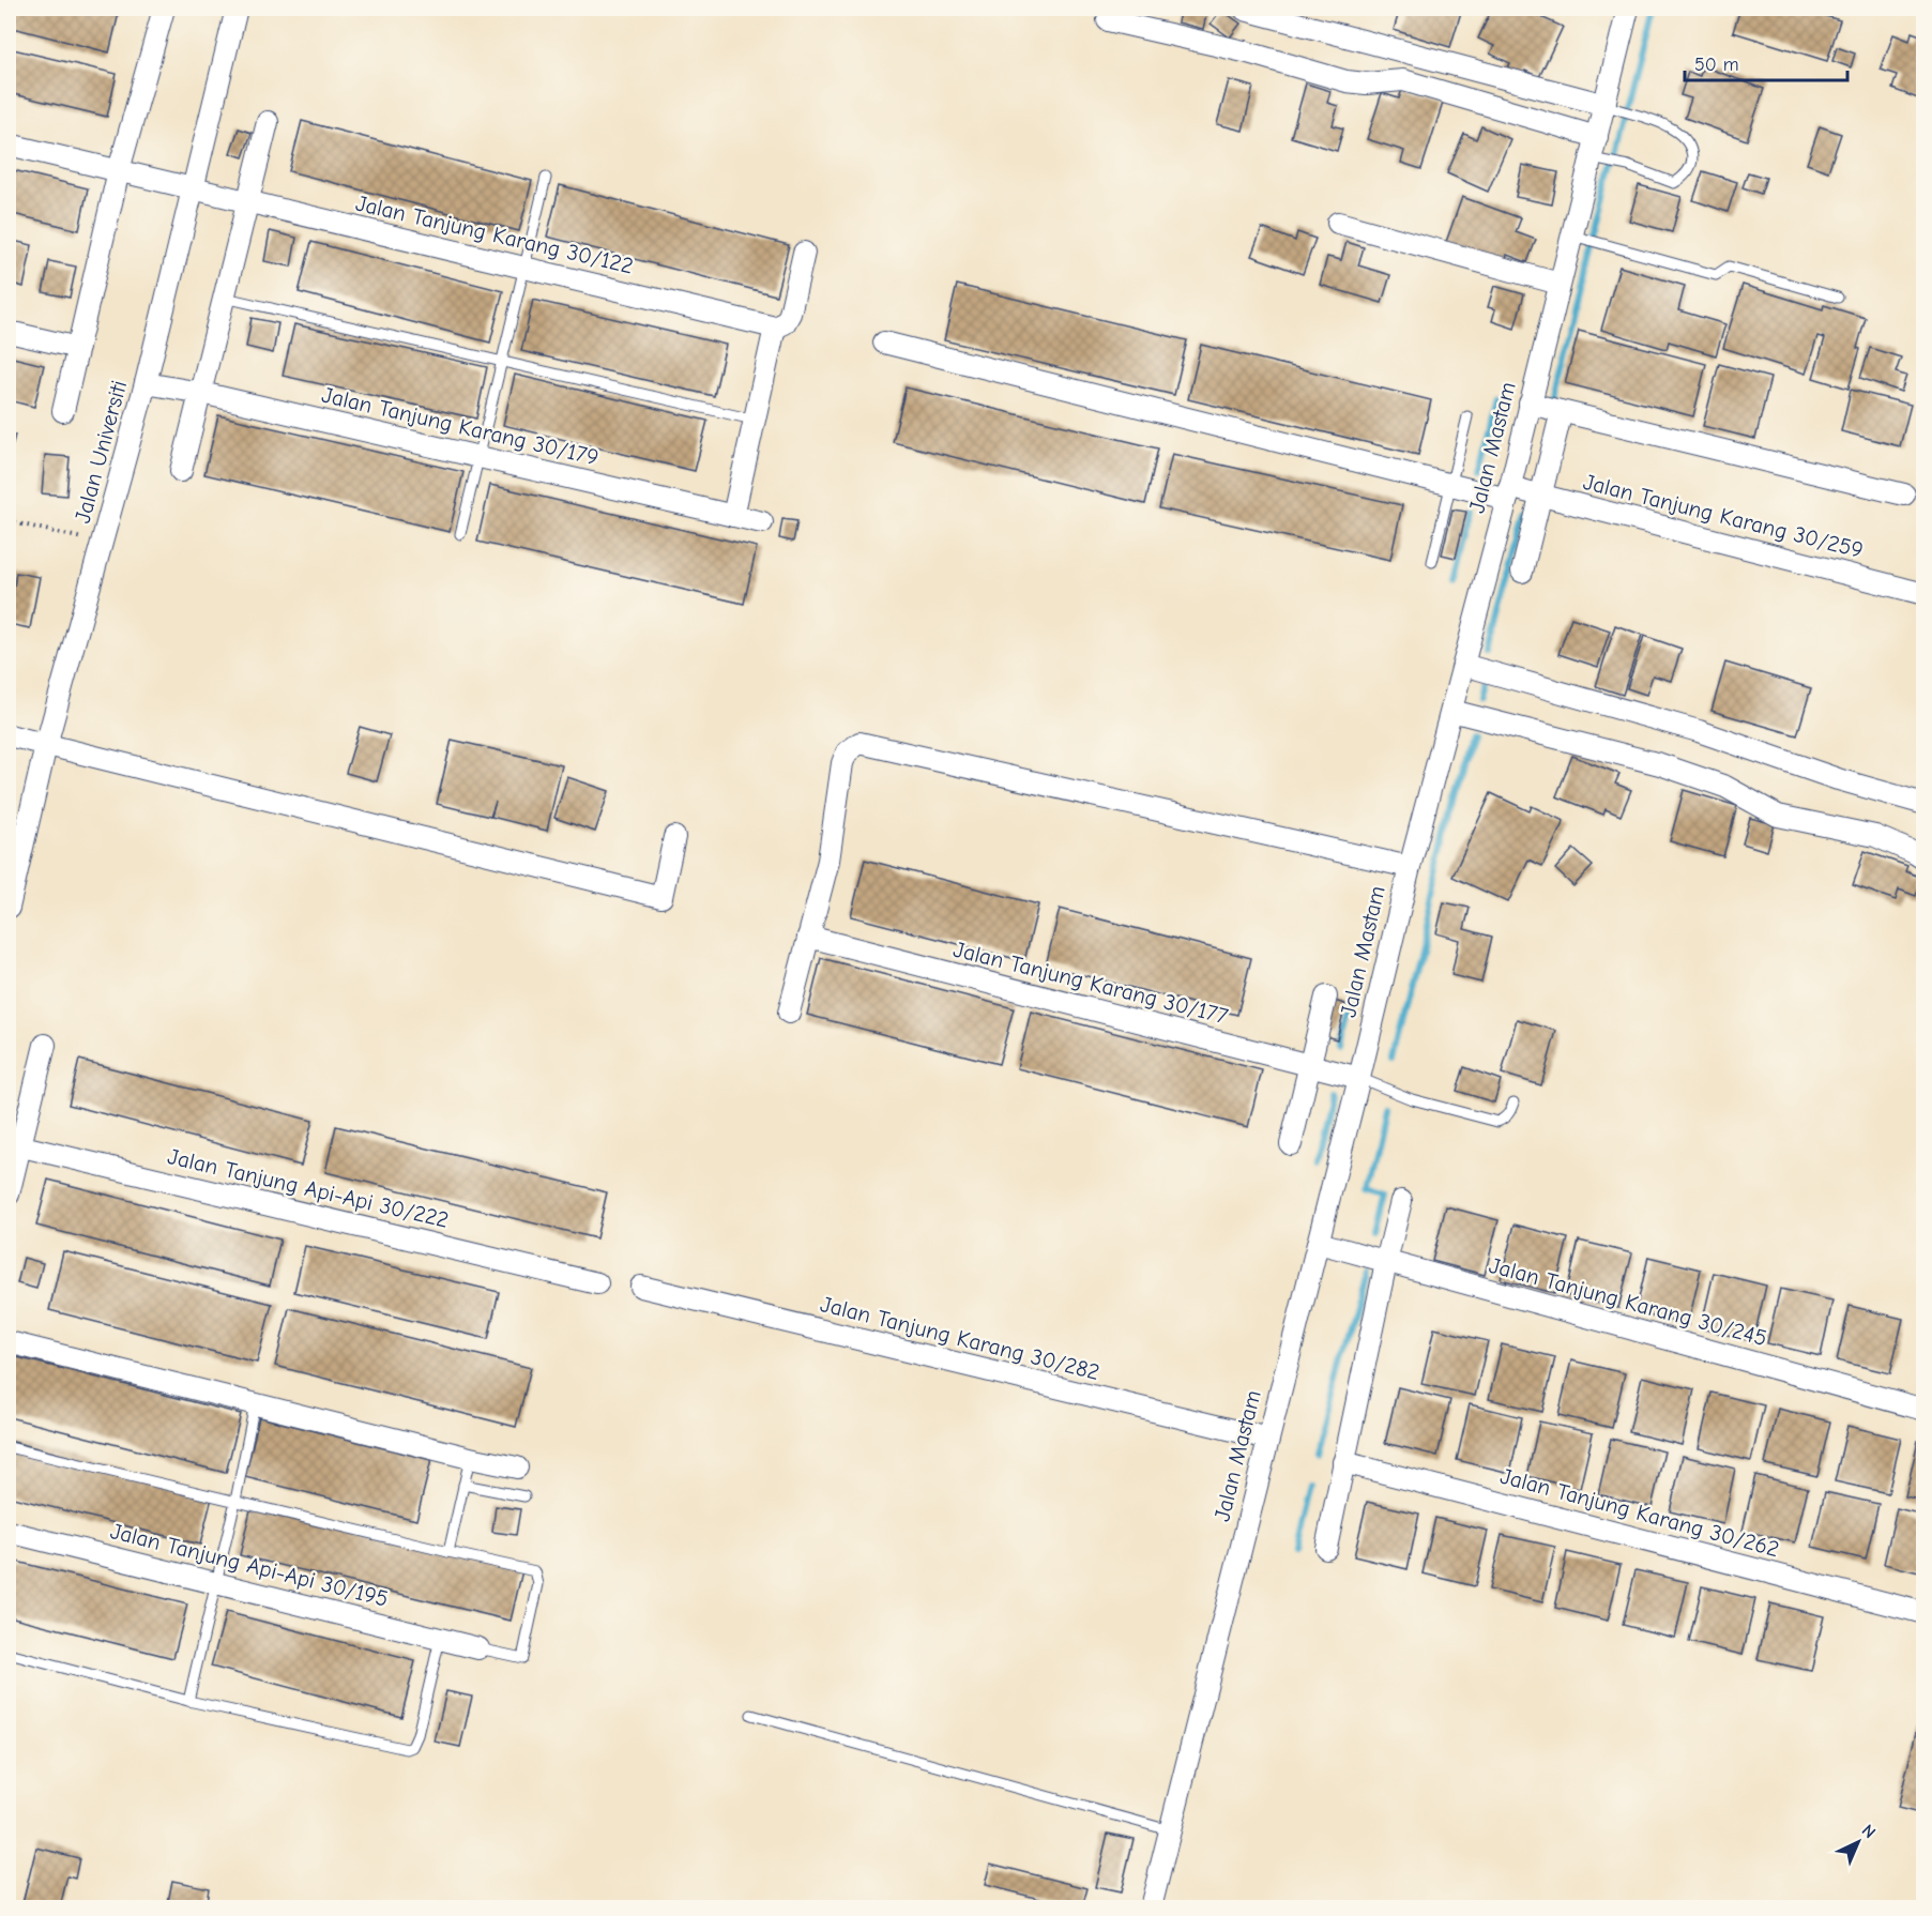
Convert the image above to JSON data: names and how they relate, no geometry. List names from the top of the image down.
{
  "streets": {
    "street": [
      "Jalan Tanjung Karang 30/122",
      "Jalan Tanjung Karang 30/179",
      "Jalan Mastam",
      "Jalan Universiti",
      "Jalan Tanjung Karang 30/259",
      "Jalan Tanjung Karang 30/177",
      "Jalan Tanjung Api-Api 30/222",
      "Jalan Tanjung Karang 30/245",
      "Jalan Tanjung Karang 30/282",
      "Jalan Tanjung Karang 30/262",
      "Jalan Tanjung Api-Api 30/195"
    ]
  },
  "crossings": [
    ["Jalan Tanjung Karang 30/122", "Jalan Universiti"],
    ["Jalan Tanjung Karang 30/179", "Jalan Universiti"],
    ["Jalan Mastam", "Jalan Tanjung Karang 30/259"],
    ["Jalan Mastam", "Jalan Tanjung Karang 30/177"],
    ["Jalan Mastam", "Jalan Tanjung Karang 30/245"],
    ["Jalan Mastam", "Jalan Tanjung Karang 30/282"]
  ],
  "scale_bar": "50 m",
  "north": "top right"
}
